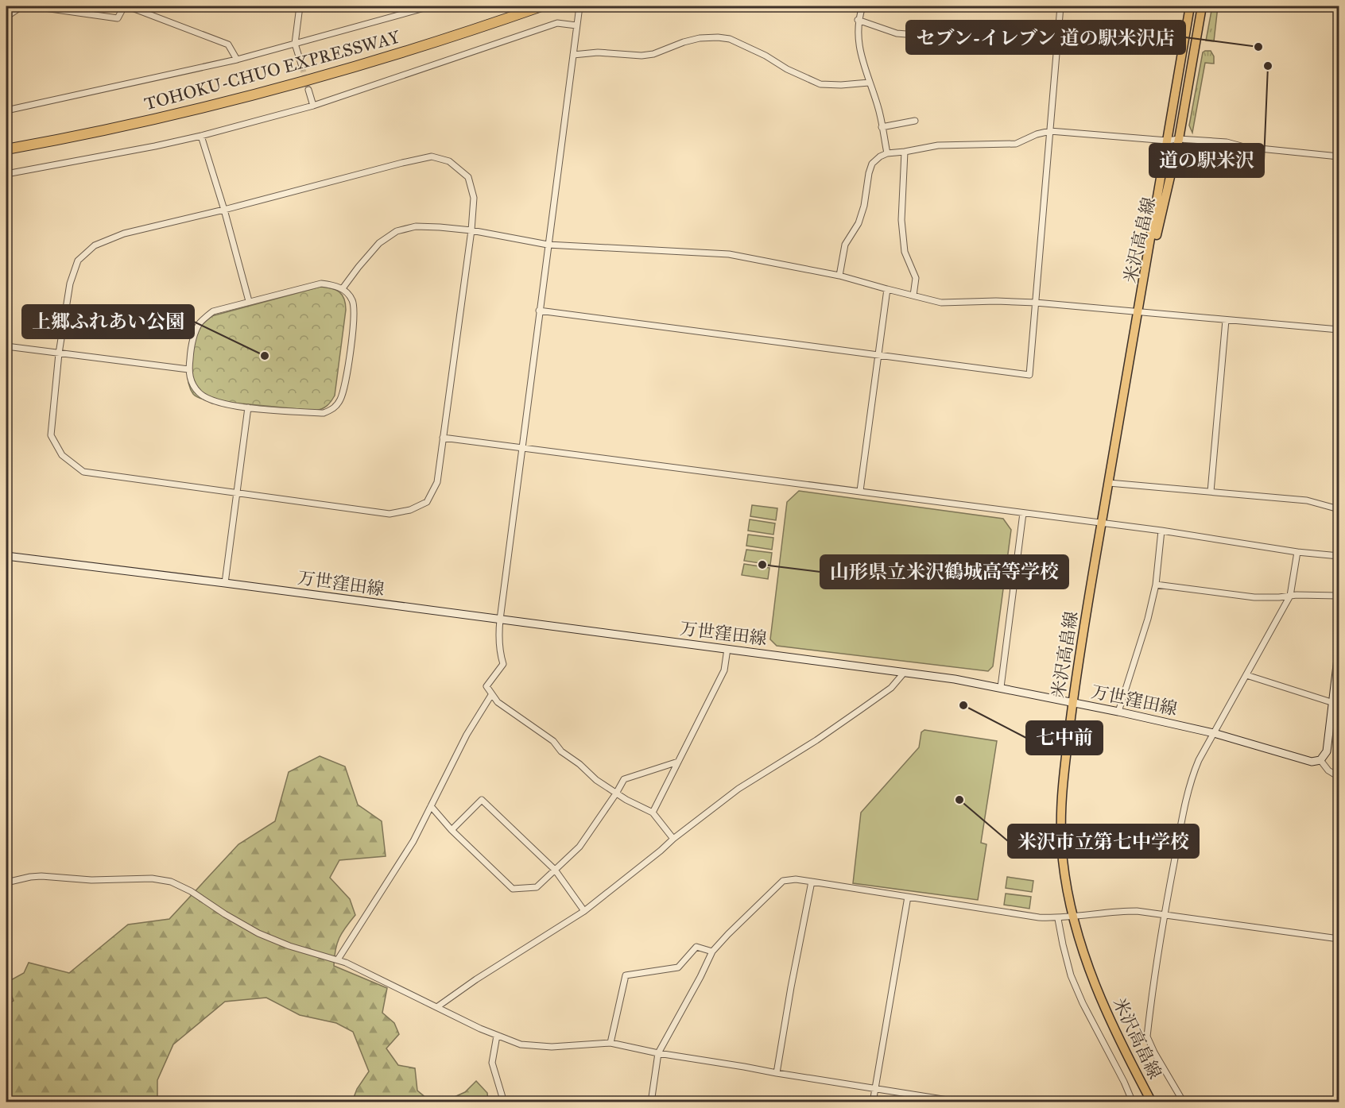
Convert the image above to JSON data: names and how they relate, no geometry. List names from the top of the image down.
{
  "streets": {
    "highway": ["TOHOKU-CHUO EXPRESSWAY"],
    "main road": ["米沢高畠線", "万世窪田線"]
  },
  "crossings": [
    ["米沢高畠線", "万世窪田線"]
  ],
  "places": [
    "セブン-イレブン 道の駅米沢店",
    "道の駅米沢",
    "上郷ふれあい公園",
    "山形県立米沢鶴城高等学校",
    "七中前",
    "米沢市立第七中学校"
  ]
}
